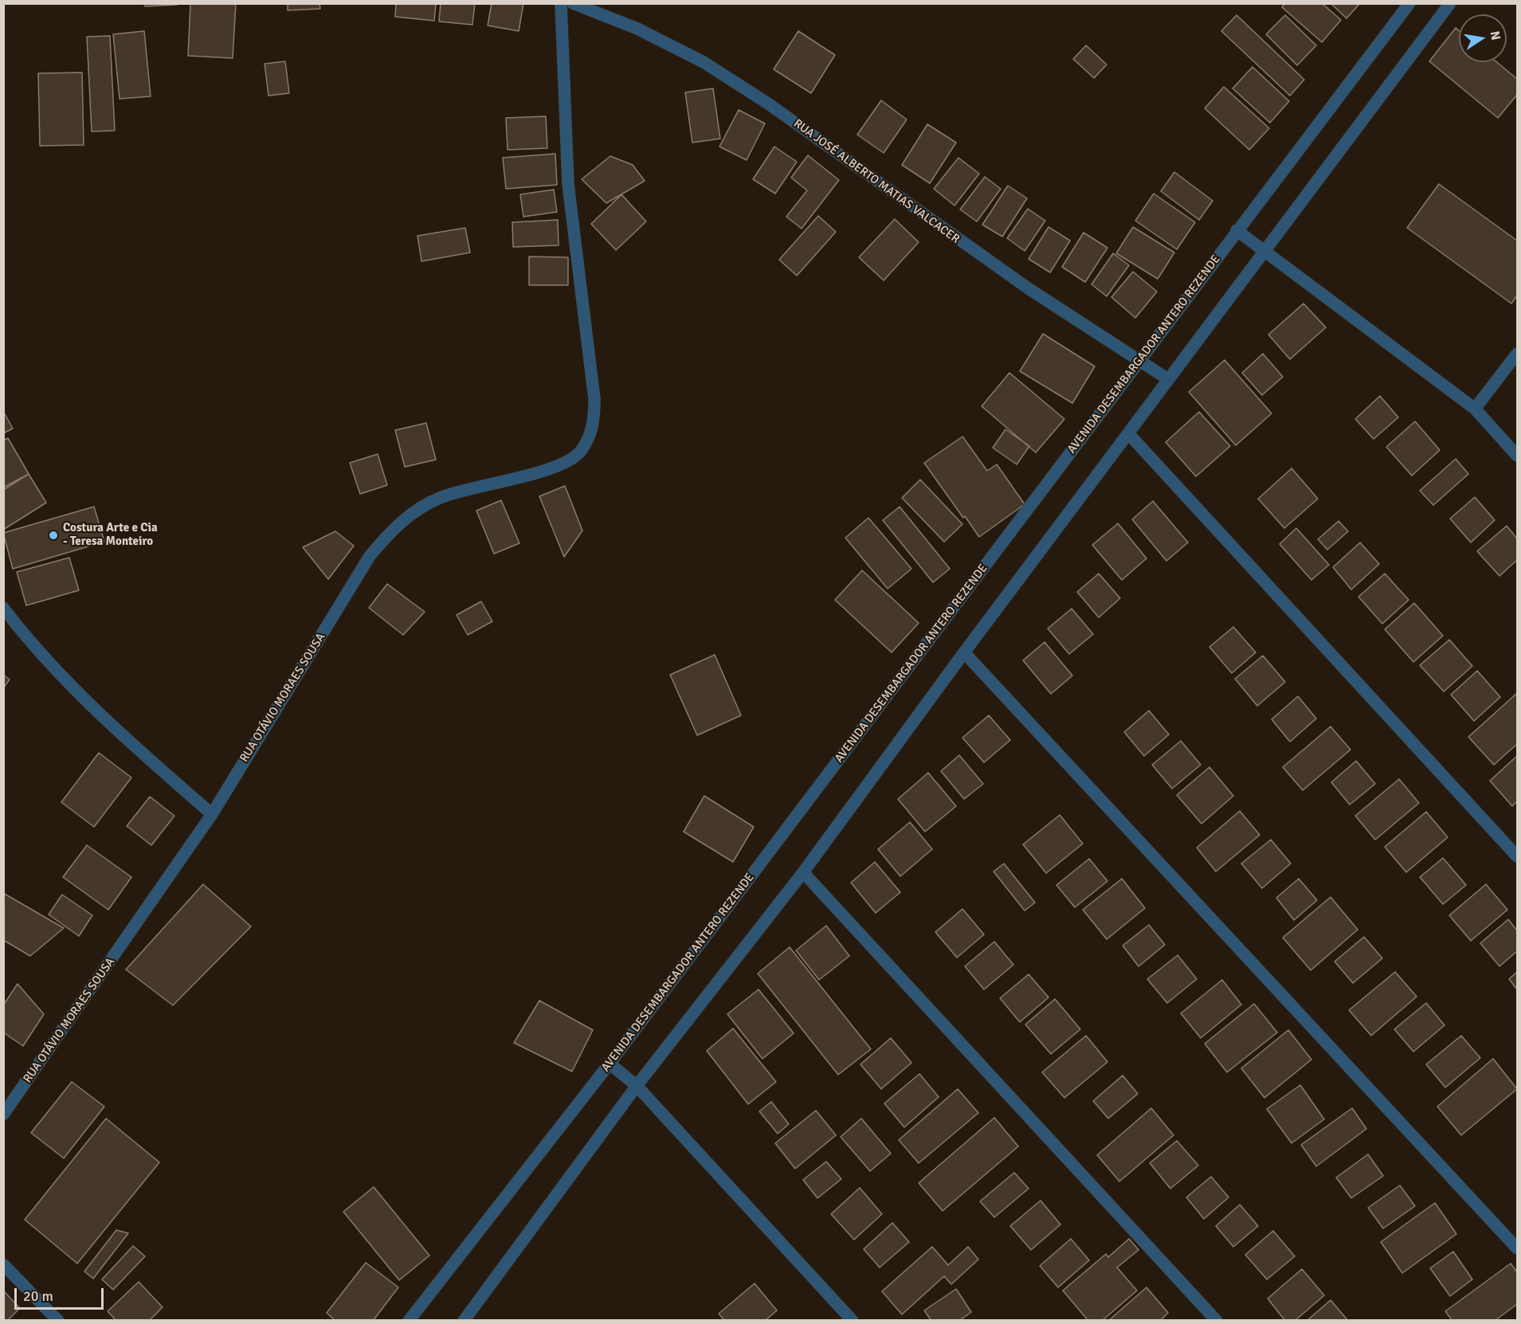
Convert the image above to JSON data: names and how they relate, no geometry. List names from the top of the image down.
{
  "streets": {
    "street": ["RUA JOSÉ ALBERTO MATIAS VALCACER", "AVENIDA DESEMBARGADOR ANTERO REZENDE", "RUA OTÁVIO MORAES SOUSA"]
  },
  "crossings": [
    ["RUA JOSÉ ALBERTO MATIAS VALCACER", "AVENIDA DESEMBARGADOR ANTERO REZENDE"]
  ],
  "places": ["Costura Arte e Cia - Teresa Monteiro"],
  "scale_bar": "20 m",
  "north": "right"
}
